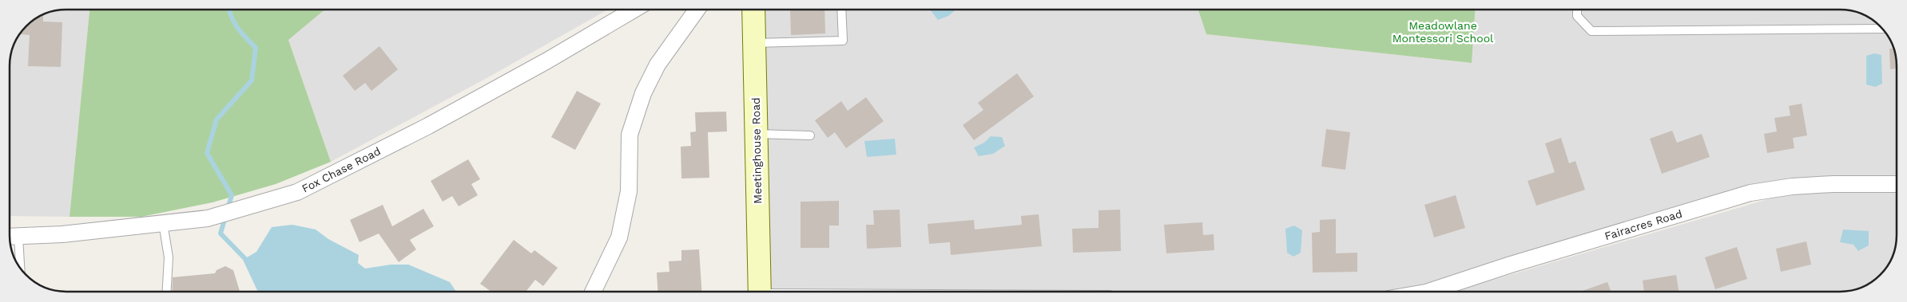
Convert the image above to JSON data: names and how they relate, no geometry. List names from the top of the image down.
{
  "streets": {
    "street": ["Meetinghouse Road", "Fox Chase Road", "Fairacres Road"]
  },
  "parks": ["Meadowlane Montessori School"]
}
